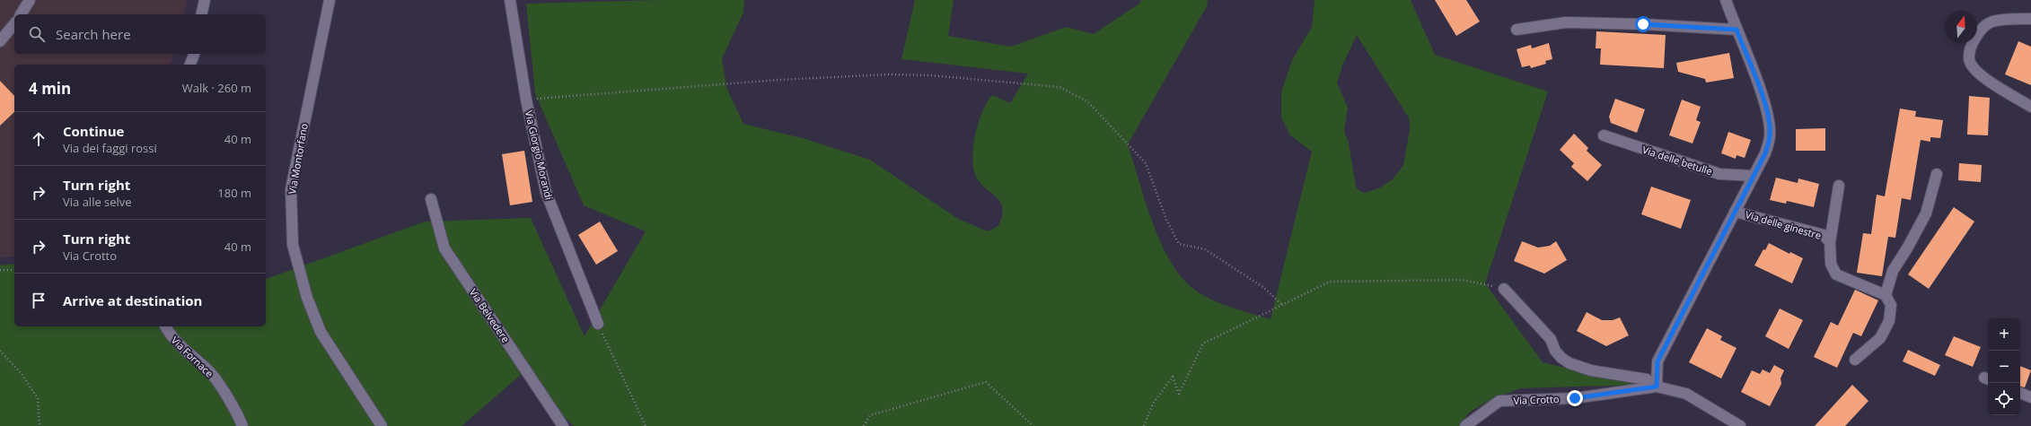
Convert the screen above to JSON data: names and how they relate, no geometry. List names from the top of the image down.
{
  "streets": {
    "street": [
      "Via Giorgio Morandi",
      "Via Montorfano",
      "Via delle betulle",
      "Via delle ginestre",
      "Via Belvedere",
      "Via Fornace",
      "Via Crotto"
    ]
  },
  "north": "top",
  "page": {
    "search": "Search here",
    "heading": ["4 min", "Walk · 260 m"],
    "list": [
      ["Continue", "Via dei faggi rossi", "40 m"],
      ["Turn right", "Via alle selve", "180 m"],
      ["Turn right", "Via Crotto", "40 m"],
      "Arrive at destination"
    ],
    "map_buttons": ["+", "−"]
  }
}
